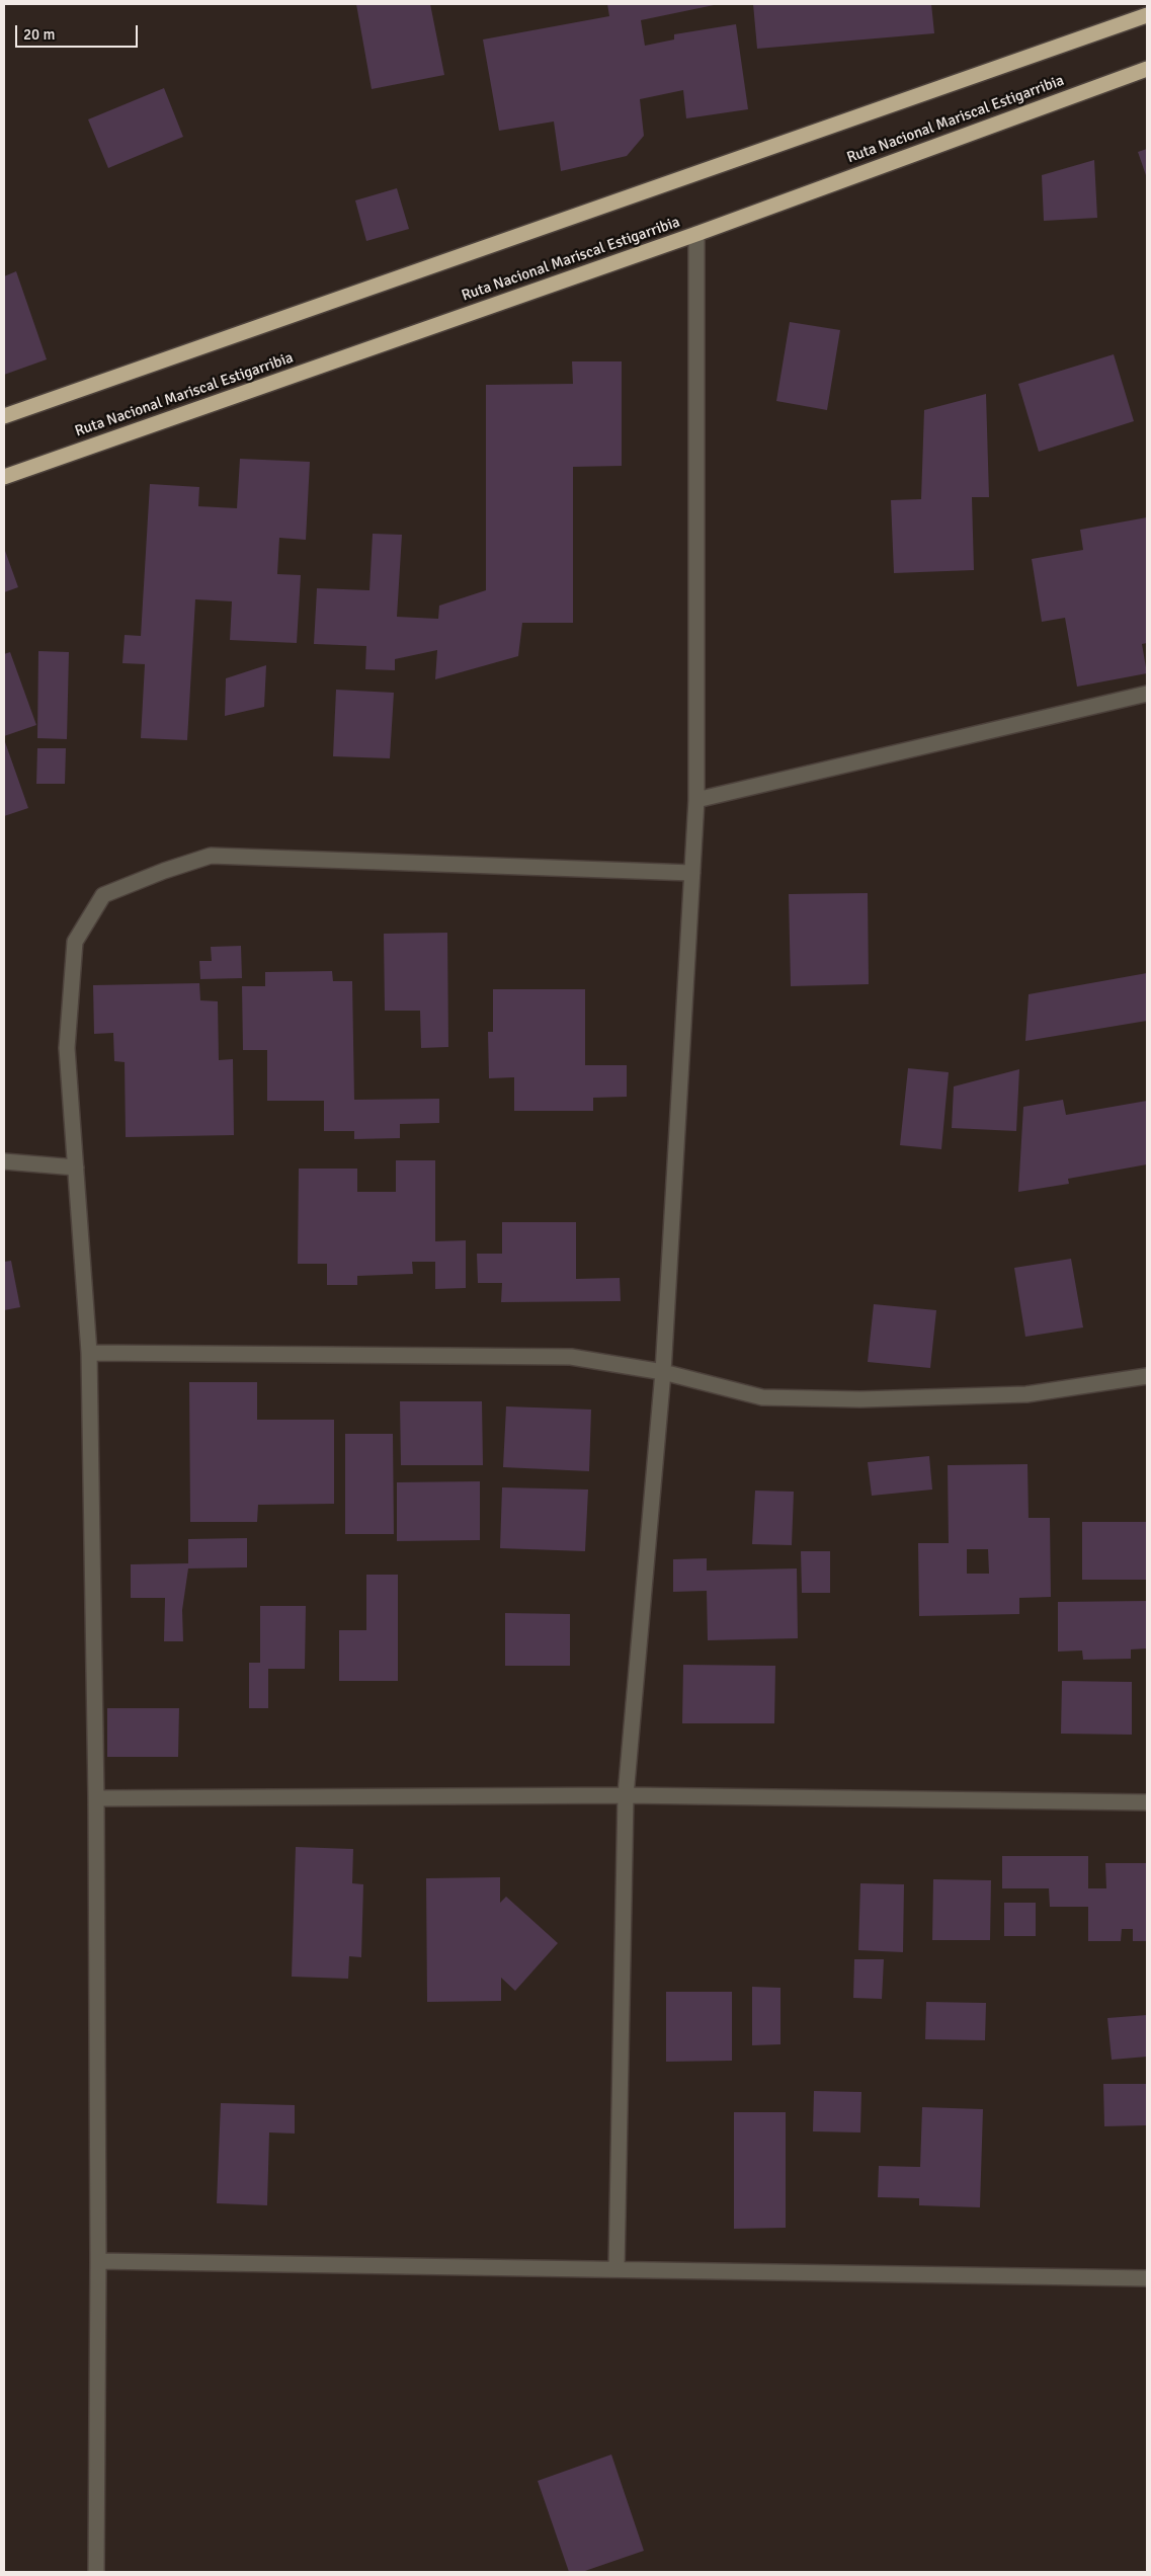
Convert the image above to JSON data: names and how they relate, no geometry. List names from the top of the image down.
{
  "streets": {
    "highway": ["Ruta Nacional Mariscal Estigarribia"]
  },
  "scale_bar": "20 m"
}
